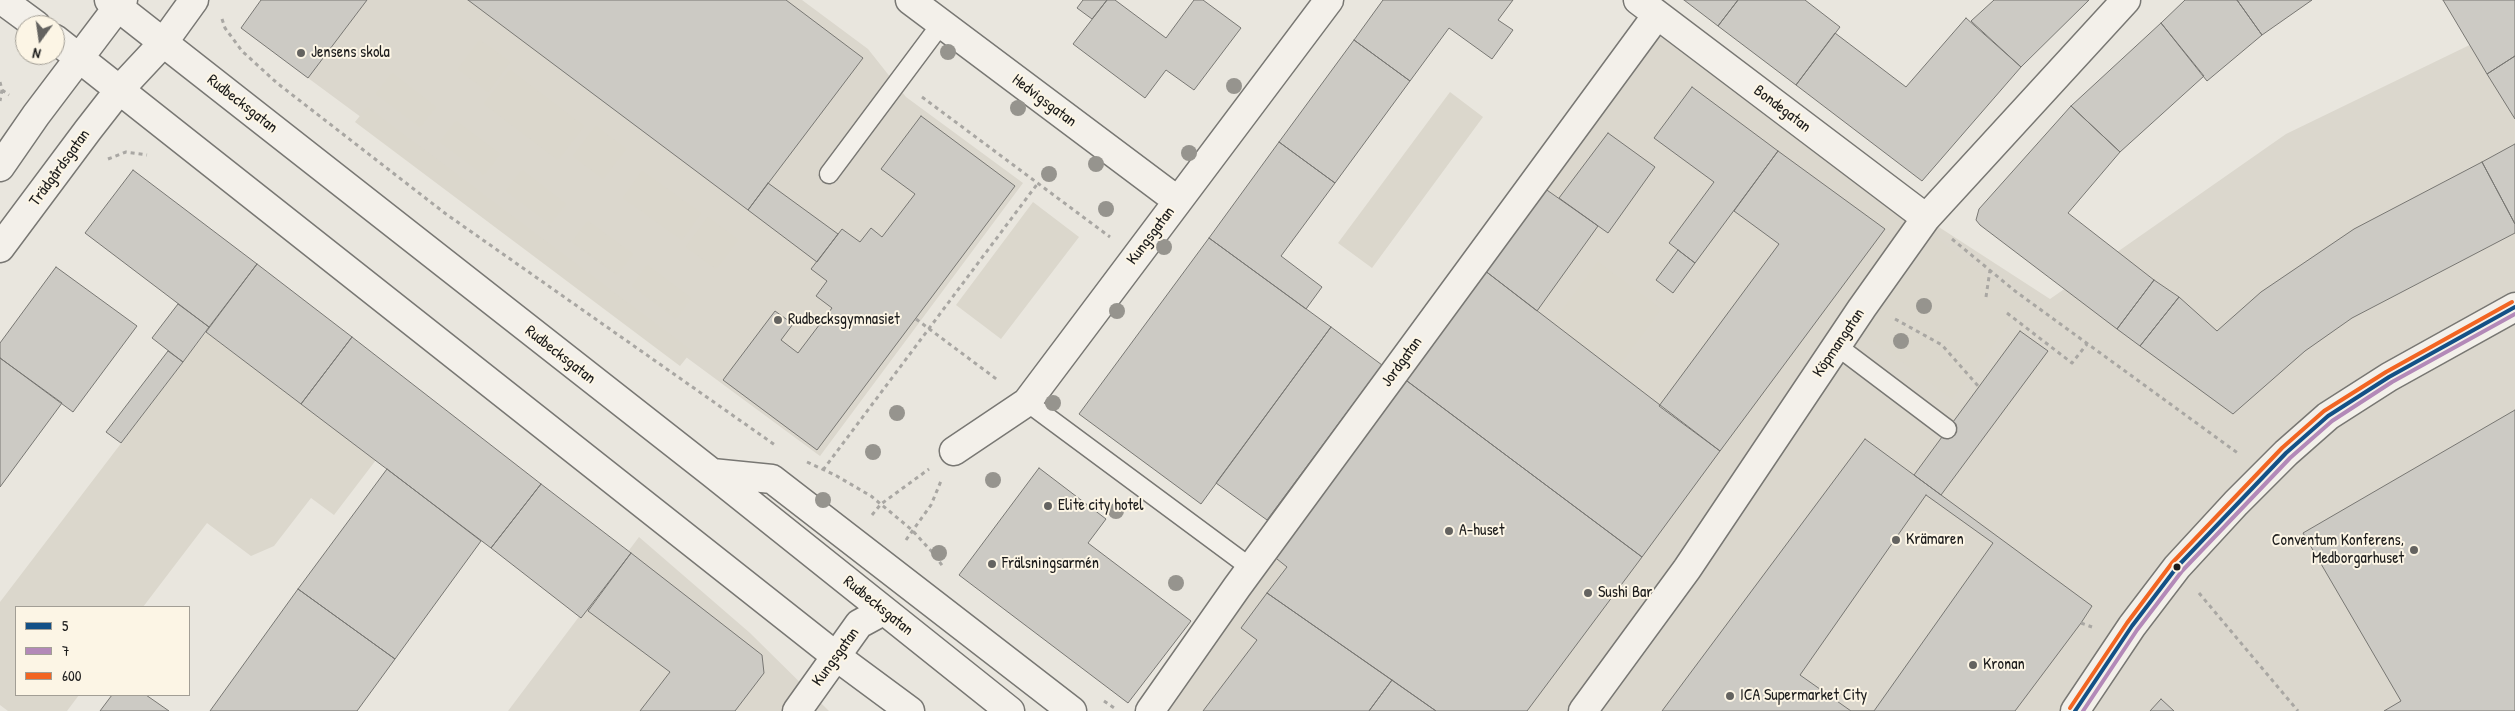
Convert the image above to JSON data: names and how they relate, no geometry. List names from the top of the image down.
{
  "streets": {
    "street": [
      "Hedvigsgatan",
      "Rudbecksgatan",
      "Bondegatan",
      "Trädgårdsgatan",
      "Kungsgatan",
      "Köpmangatan",
      "Jordgatan"
    ]
  },
  "crossings": [
    ["Hedvigsgatan", "Kungsgatan"],
    ["Rudbecksgatan", "Trädgårdsgatan"],
    ["Rudbecksgatan", "Kungsgatan"],
    ["Bondegatan", "Köpmangatan"],
    ["Bondegatan", "Jordgatan"]
  ],
  "places": [
    "Jensens skola",
    "Rudbecksgymnasiet",
    "Elite city hotel",
    "A-huset",
    "Krämaren",
    "Conventum Konferens, Medborgarhuset",
    "Frälsningsarmén",
    "Sushi Bar",
    "Kronan",
    "ICA Supermarket City"
  ],
  "lines": ["transit line 600", "transit line 5", "transit line 7"],
  "legend": ["5", "7", "600"],
  "north": "bottom"
}
